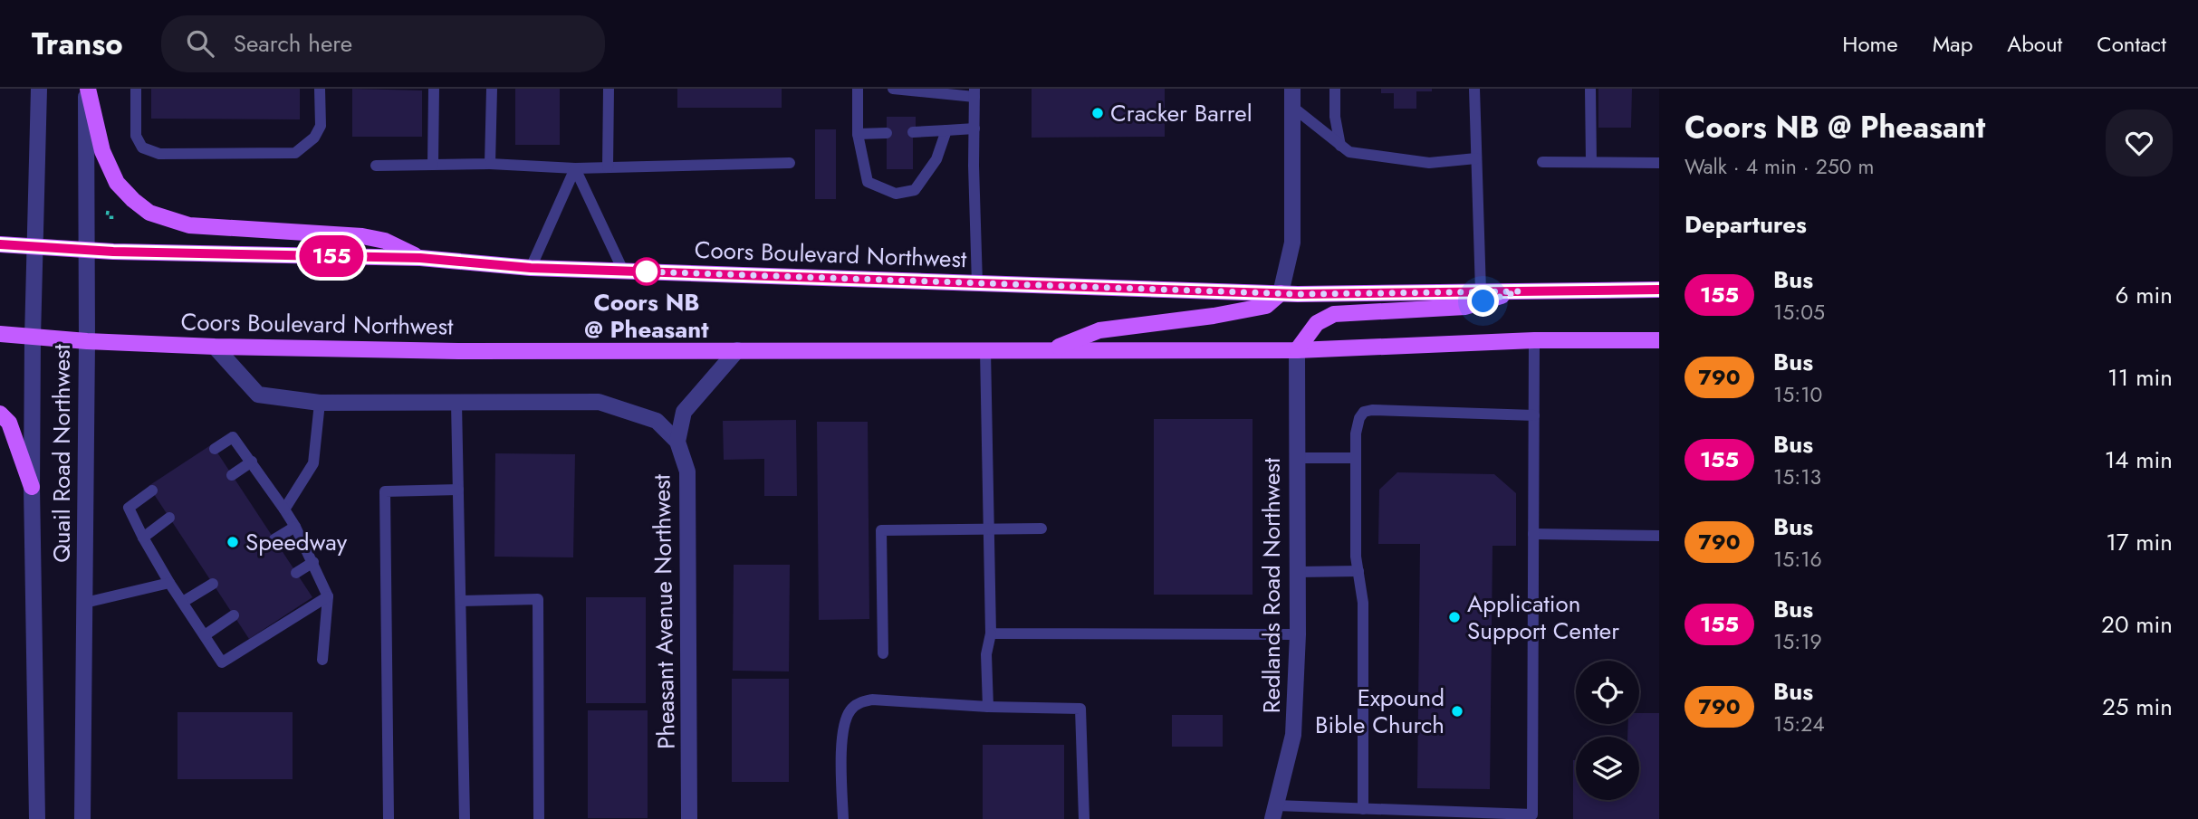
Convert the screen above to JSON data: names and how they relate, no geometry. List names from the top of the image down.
{
  "streets": {
    "main road": ["Coors Boulevard Northwest"],
    "street": ["Quail Road Northwest", "Redlands Road Northwest", "Pheasant Avenue Northwest"]
  },
  "crossings": [
    ["Coors Boulevard Northwest", "Quail Road Northwest"],
    ["Coors Boulevard Northwest", "Redlands Road Northwest"],
    ["Coors Boulevard Northwest", "Pheasant Avenue Northwest"]
  ],
  "places": [
    "Cracker Barrel",
    "Coors NB @ Pheasant",
    "Speedway",
    "Application Support Center",
    "Expound Bible Church"
  ],
  "lines": ["bus line 155"],
  "page": {
    "header": "Transo",
    "search": "Search here",
    "nav": [
      "Home",
      "Map",
      "About",
      "Contact"
    ],
    "on_map": "155",
    "heading": [
      ["Coors NB @ Pheasant", "Walk · 4 min · 250 m"],
      "Departures"
    ],
    "list": [
      {
        "mark": "155",
        "name": "Bus",
        "note": "15:05",
        "value": "6 min"
      },
      {
        "mark": "790",
        "name": "Bus",
        "note": "15:10",
        "value": "11 min"
      },
      {
        "mark": "155",
        "name": "Bus",
        "note": "15:13",
        "value": "14 min"
      },
      {
        "mark": "790",
        "name": "Bus",
        "note": "15:16",
        "value": "17 min"
      },
      {
        "mark": "155",
        "name": "Bus",
        "note": "15:19",
        "value": "20 min"
      },
      {
        "mark": "790",
        "name": "Bus",
        "note": "15:24",
        "value": "25 min"
      }
    ]
  }
}
